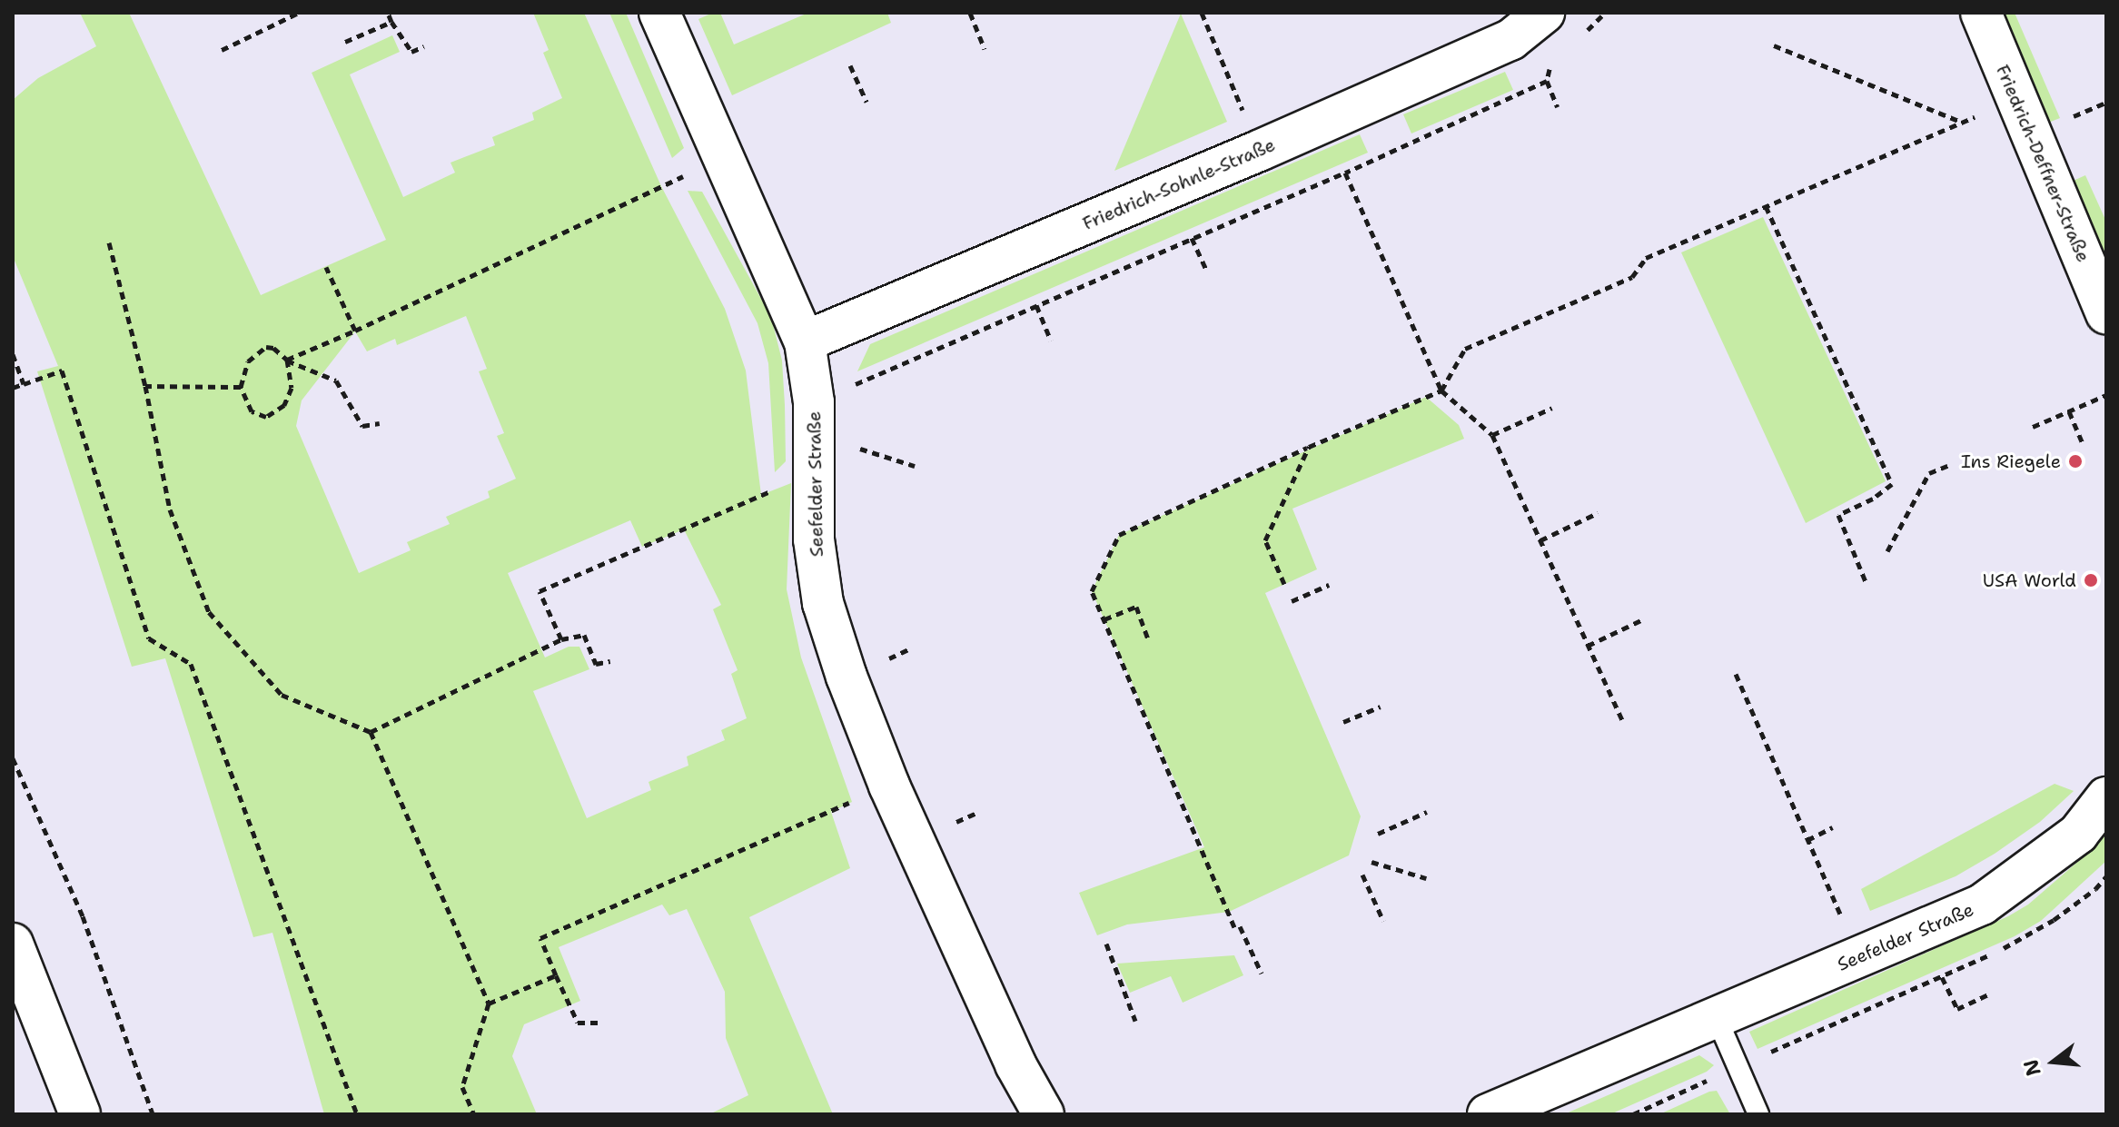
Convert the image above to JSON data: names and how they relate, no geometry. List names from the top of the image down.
{
  "streets": {
    "street": ["Friedrich-Deffner-Straße", "Friedrich-Sohnle-Straße", "Seefelder Straße"]
  },
  "crossings": [
    ["Friedrich-Sohnle-Straße", "Seefelder Straße"]
  ],
  "places": ["Ins Riegele", "USA World"],
  "north": "left"
}
